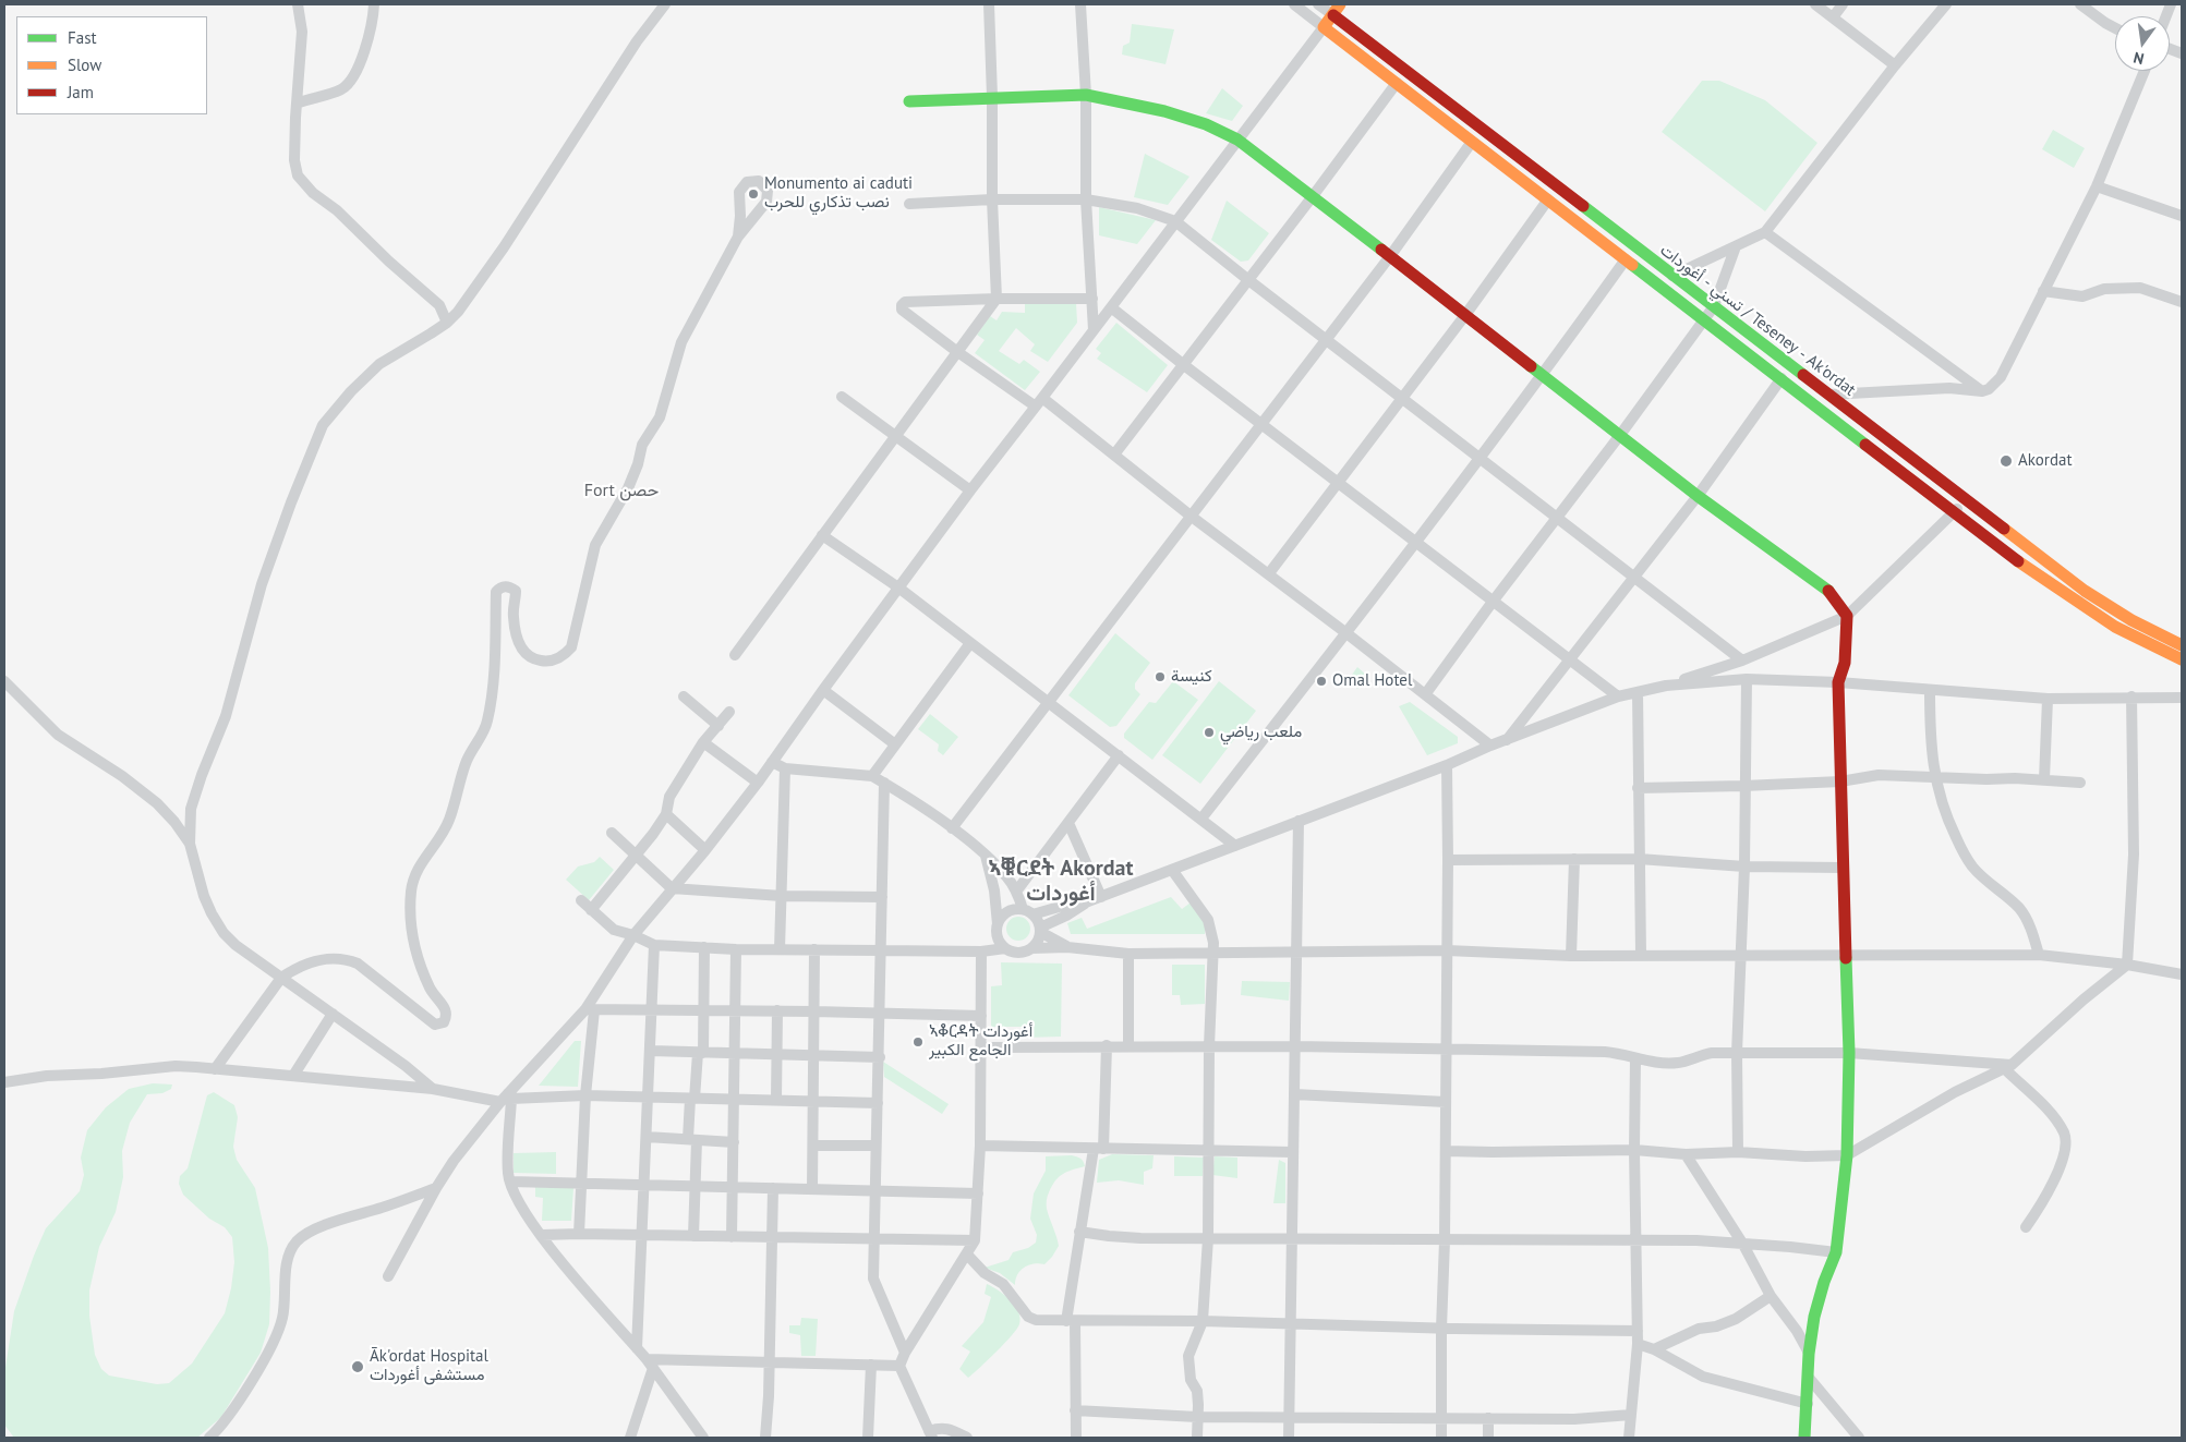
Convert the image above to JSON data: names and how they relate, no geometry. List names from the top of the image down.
{
  "streets": {
    "main road": ["تسني - أغوردات / Teseney - Ak'ordat"]
  },
  "districts": ["Fort حصن", "ኣቑርደት Akordat أغوردات"],
  "places": [
    "Monumento ai caduti نصب تذكاري للحرب",
    "Akordat",
    "كنيسة",
    "Omal Hotel",
    "ملعب رياضي",
    "ኣቆርዳት أغوردات الجامع الكبير",
    "Āk'ordat Hospital مستشفى أغوردات"
  ],
  "legend": ["Fast", "Slow", "Jam"],
  "north": "bottom"
}
